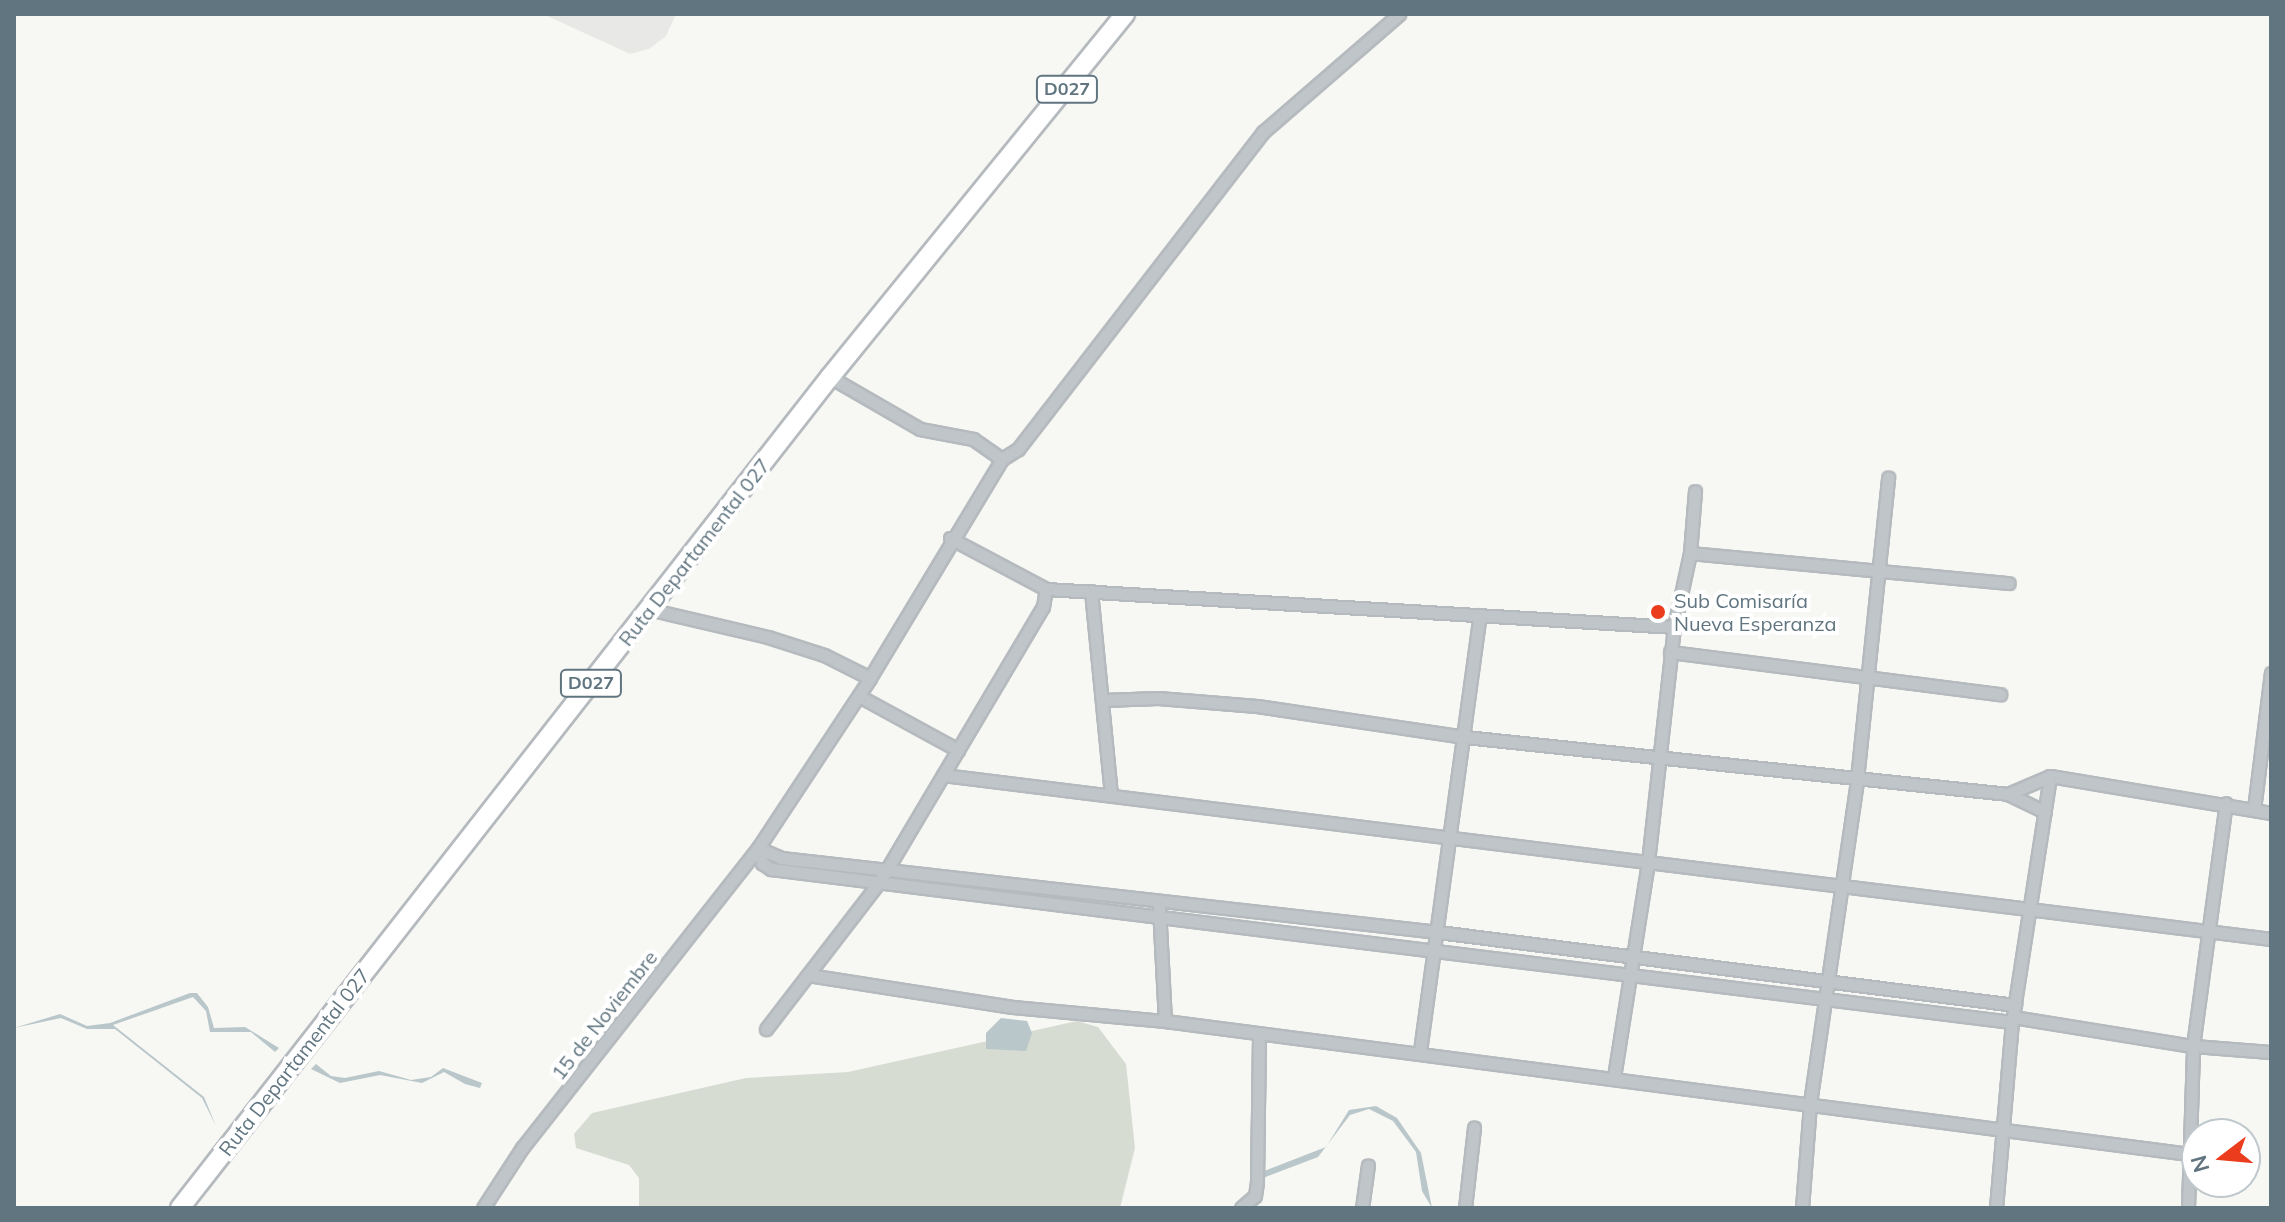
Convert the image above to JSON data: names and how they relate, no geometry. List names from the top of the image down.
{
  "streets": {
    "main road": ["D027", "Ruta Departamental 027"],
    "street": ["15 de Noviembre"]
  },
  "places": ["Sub Comisaría Nueva Esperanza"],
  "north": "left"
}
